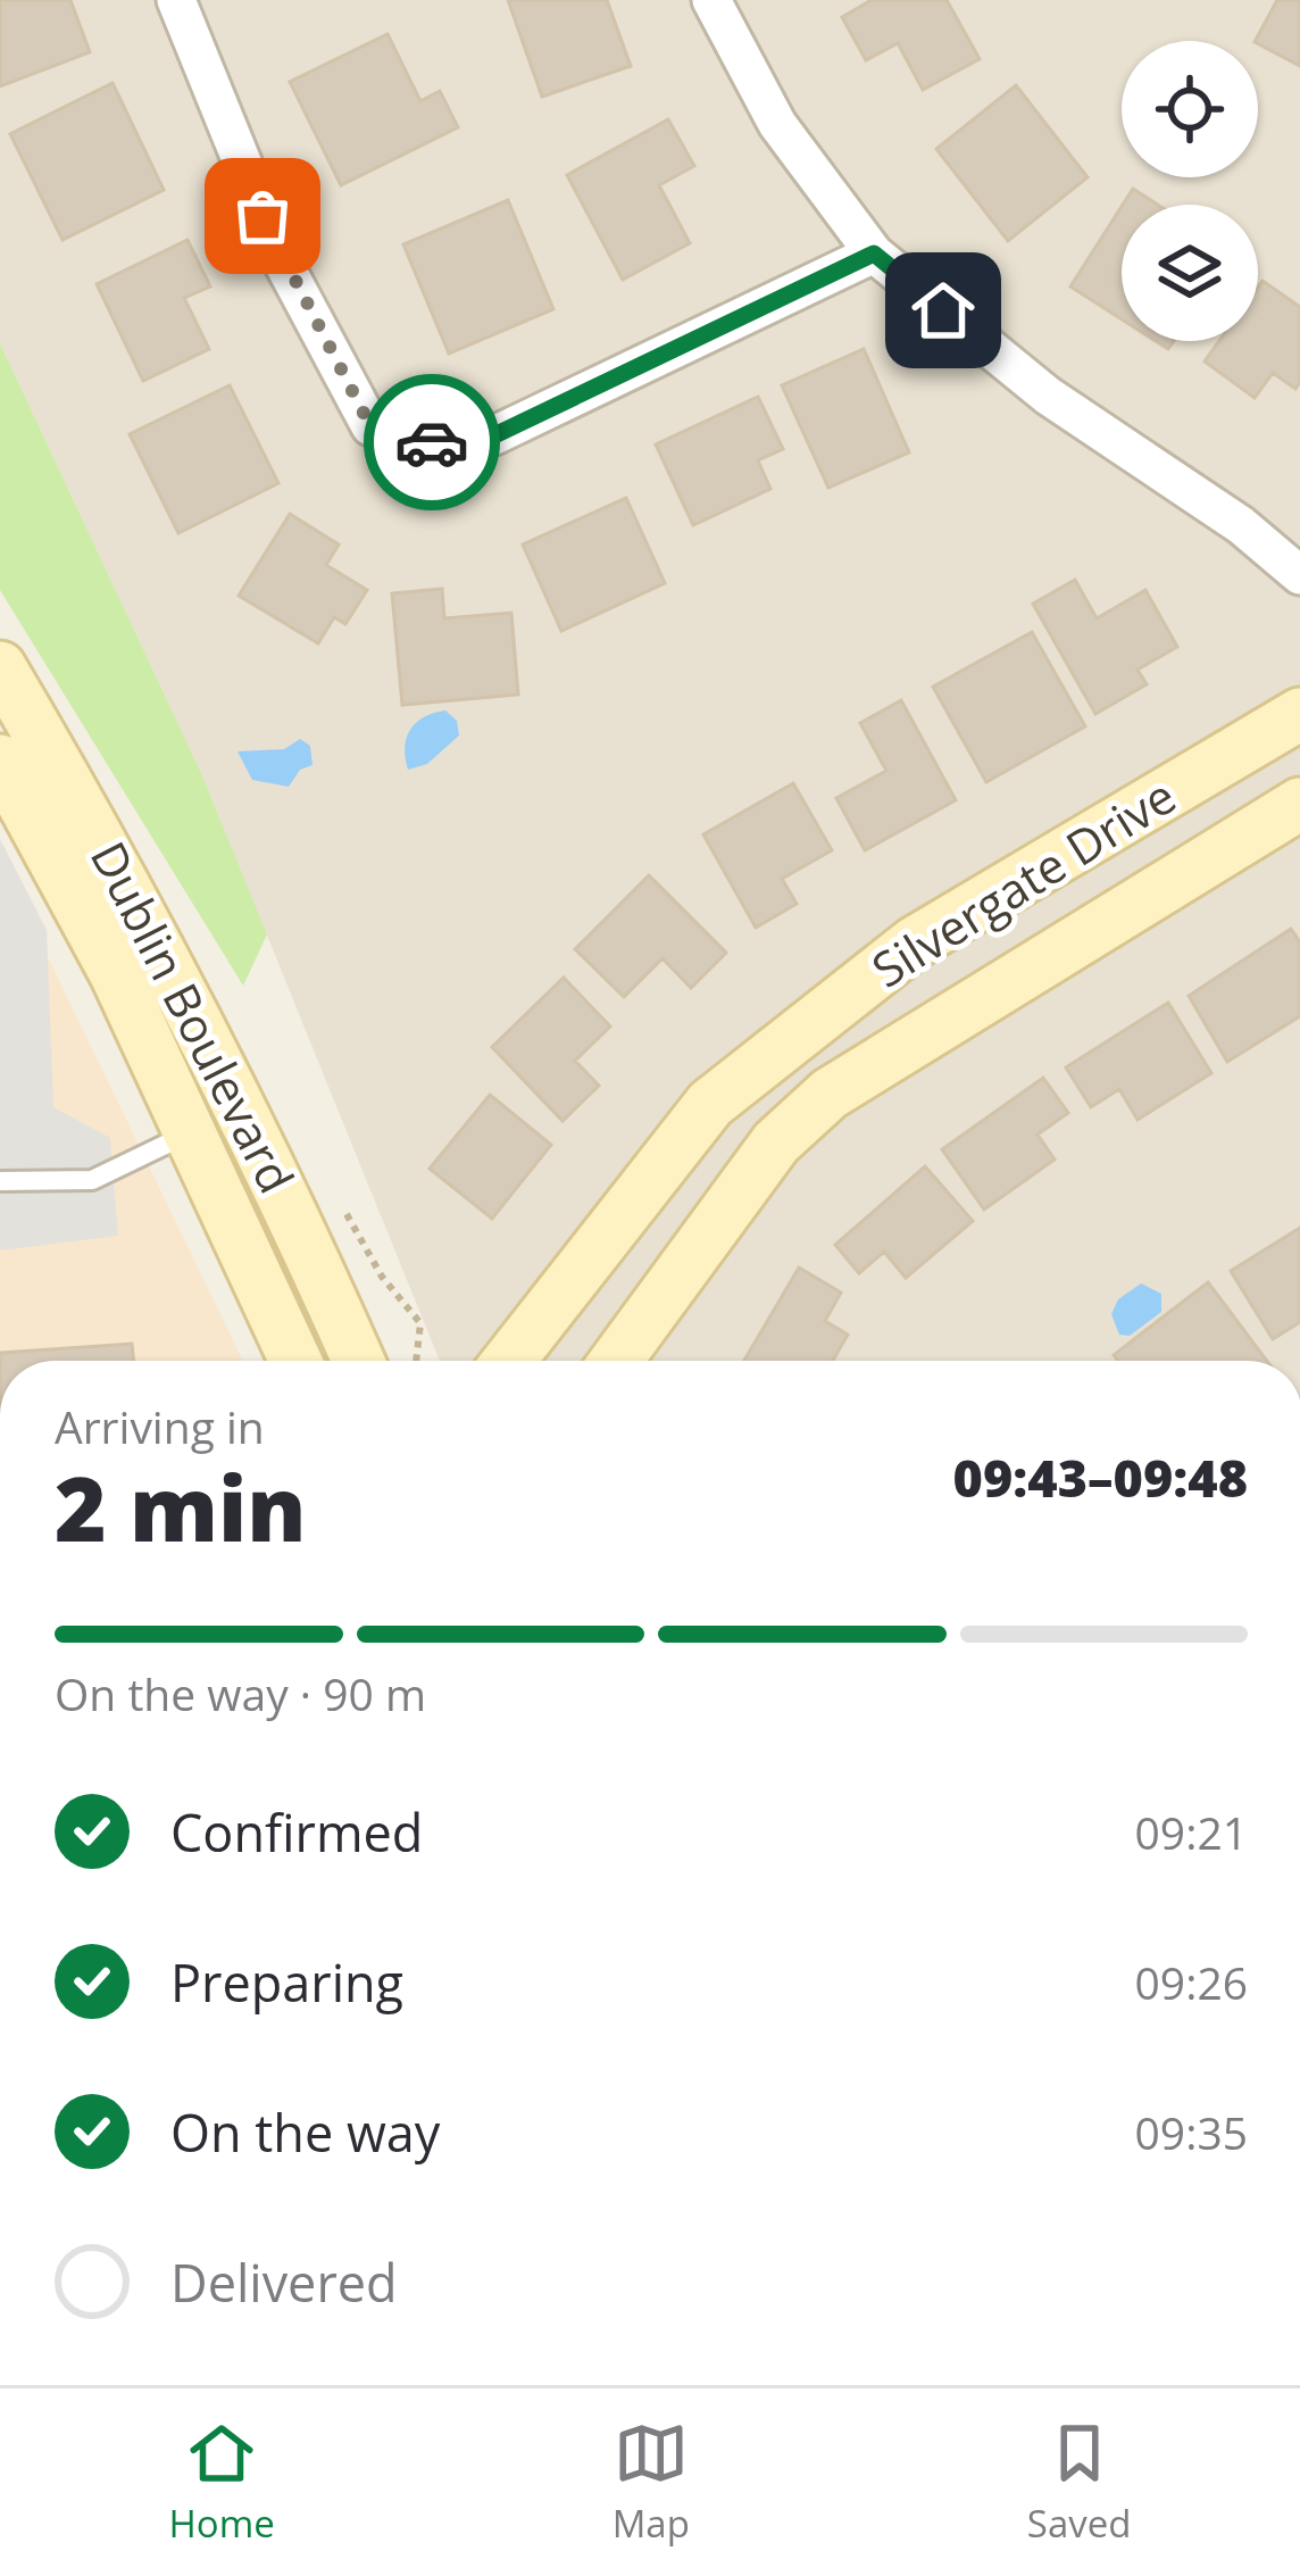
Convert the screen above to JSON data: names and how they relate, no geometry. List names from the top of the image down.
{
  "streets": {
    "street": ["Silvergate Drive", "Dublin Boulevard"]
  },
  "page": {
    "heading": ["2 min", "Arriving in", "09:43–09:48"],
    "bar": "On the way · 90 m",
    "list": [
      ["Confirmed", "09:21"],
      ["Preparing", "09:26"],
      ["On the way", "09:35"],
      "Delivered"
    ],
    "tabs": ["Home", "Map", "Saved"]
  }
}
